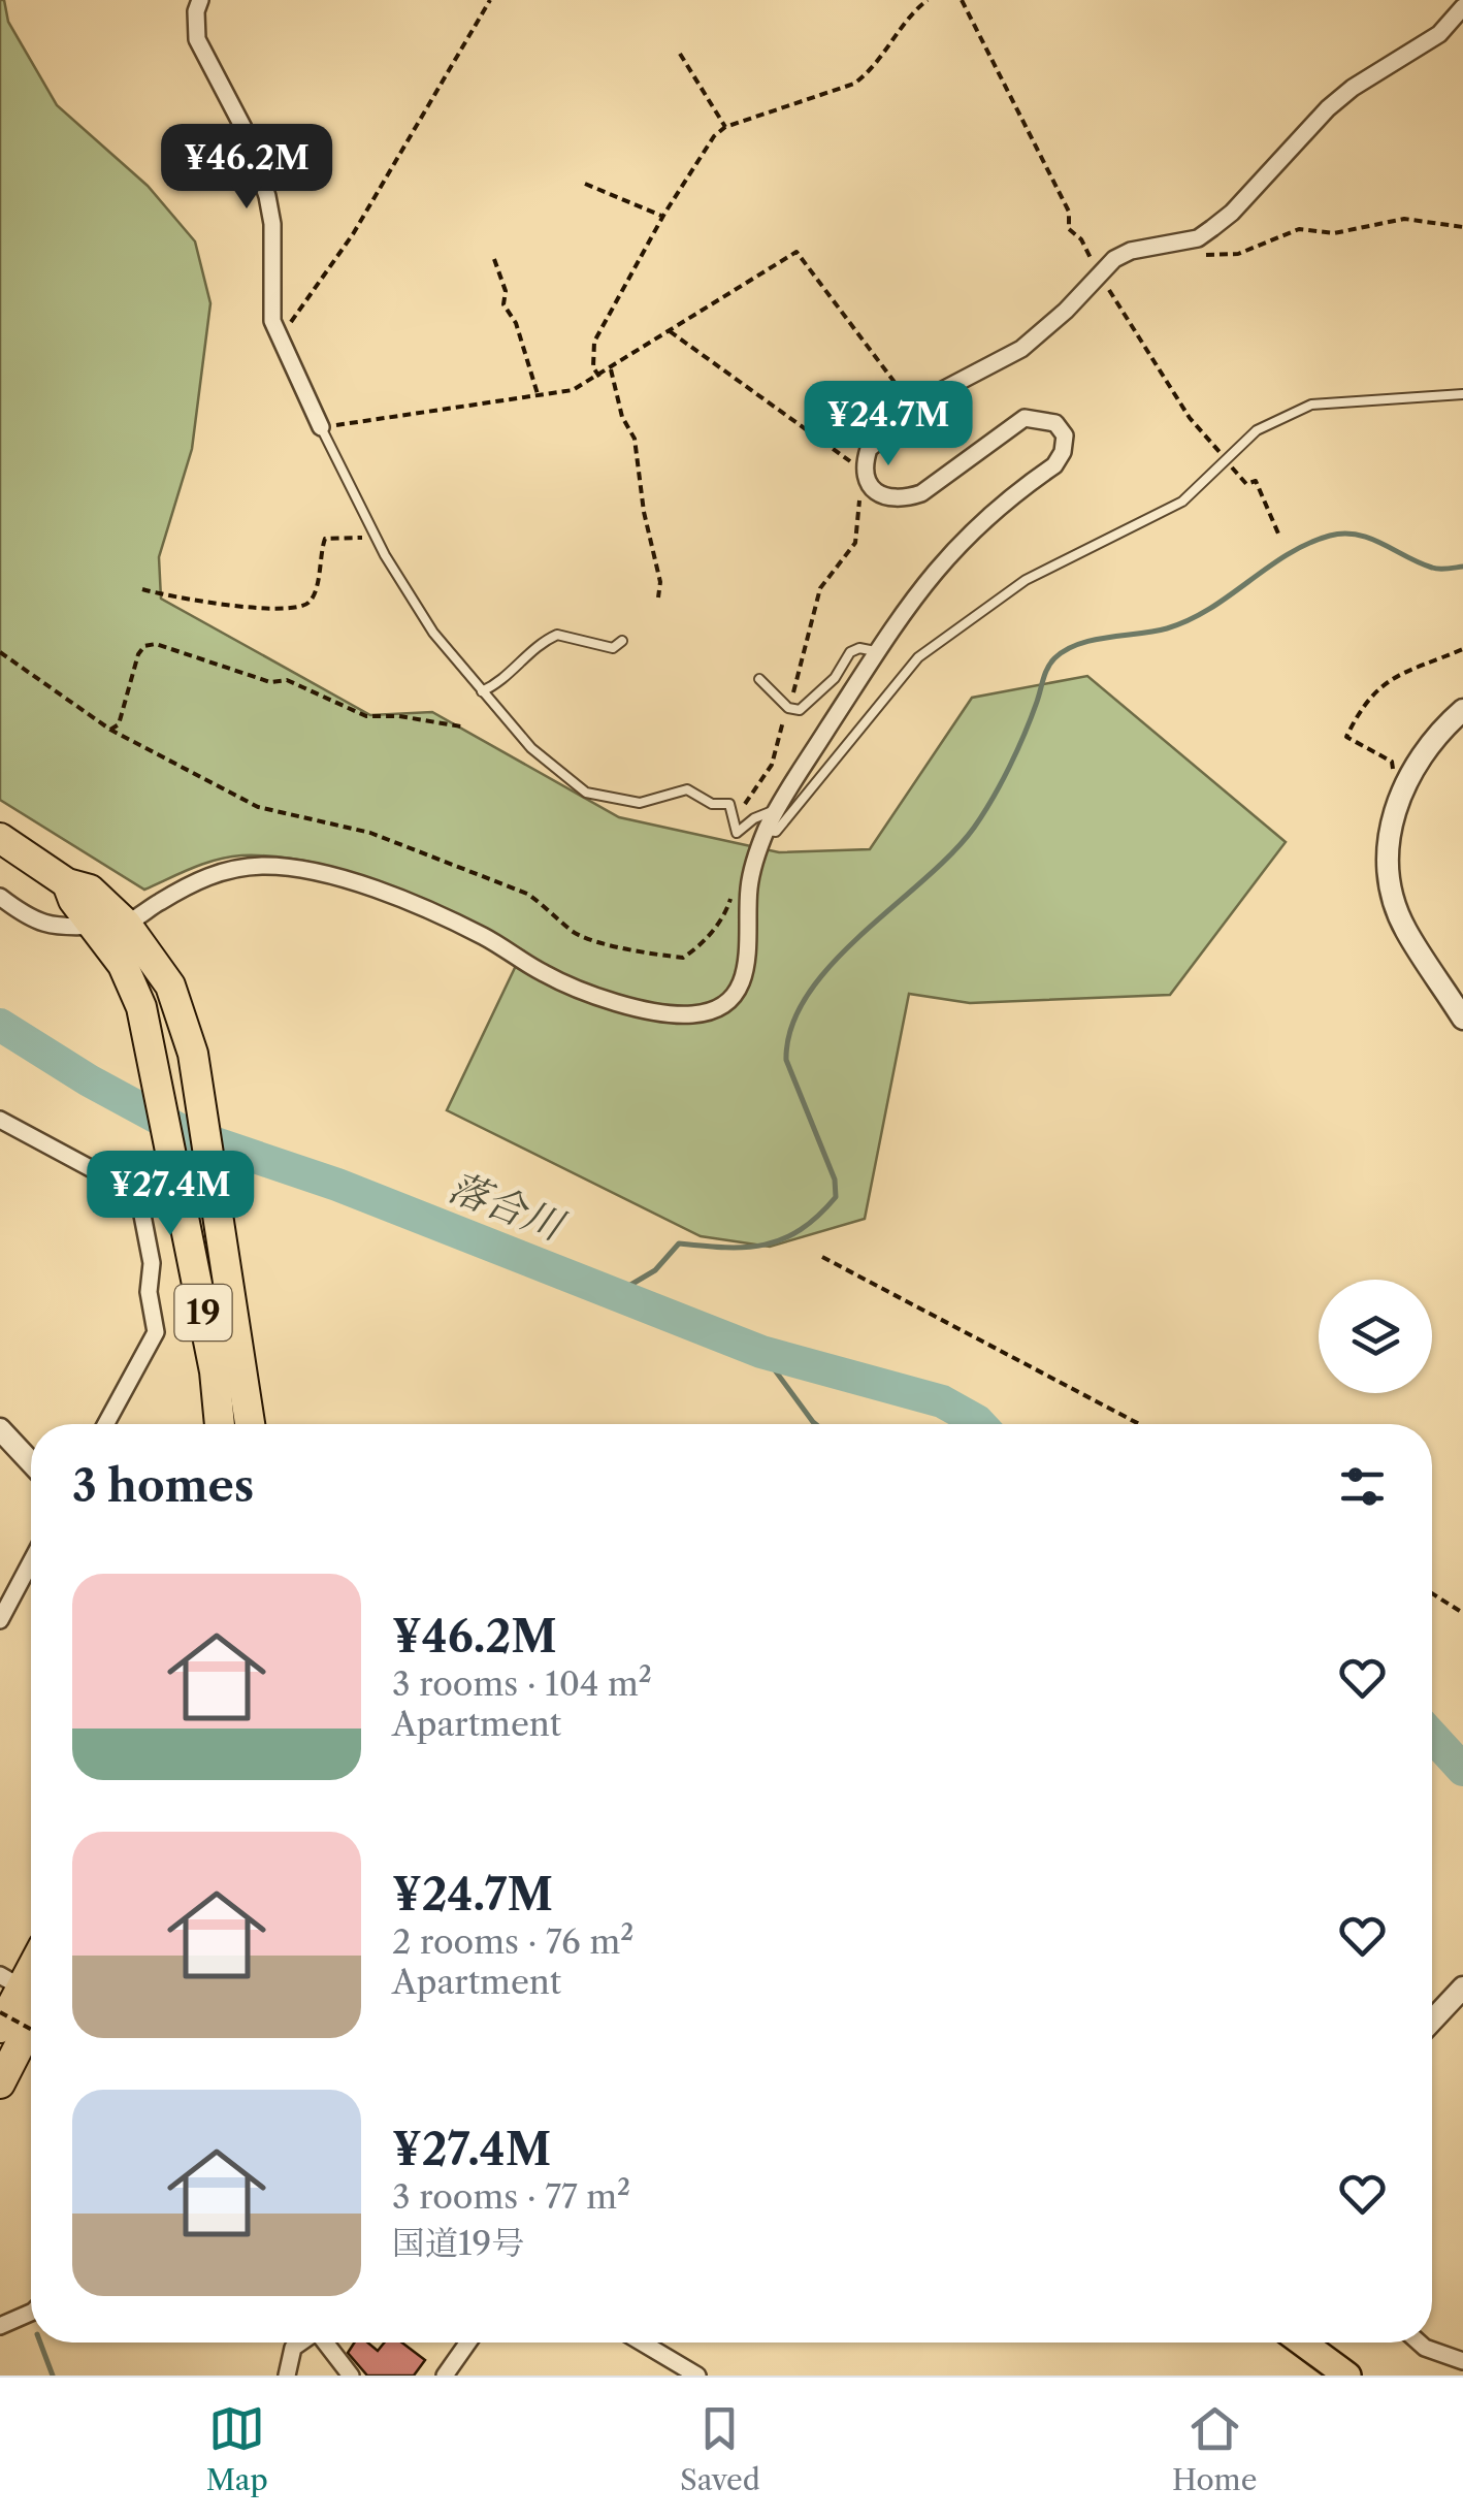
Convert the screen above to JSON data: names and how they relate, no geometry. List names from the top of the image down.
{
  "streets": {
    "highway": ["19"]
  },
  "water": ["落合川"],
  "page": {
    "price": ["¥46.2M", "¥24.7M", "¥27.4M"],
    "heading": "3 homes",
    "list": [
      {
        "name": "¥46.2M",
        "note": "3 rooms · 104 m² · Apartment"
      },
      {
        "name": "¥24.7M",
        "note": "2 rooms · 76 m² · Apartment"
      },
      {
        "name": "¥27.4M",
        "note": "3 rooms · 77 m² · 国道19号"
      }
    ],
    "tabs": ["Map", "Saved", "Home"]
  }
}
